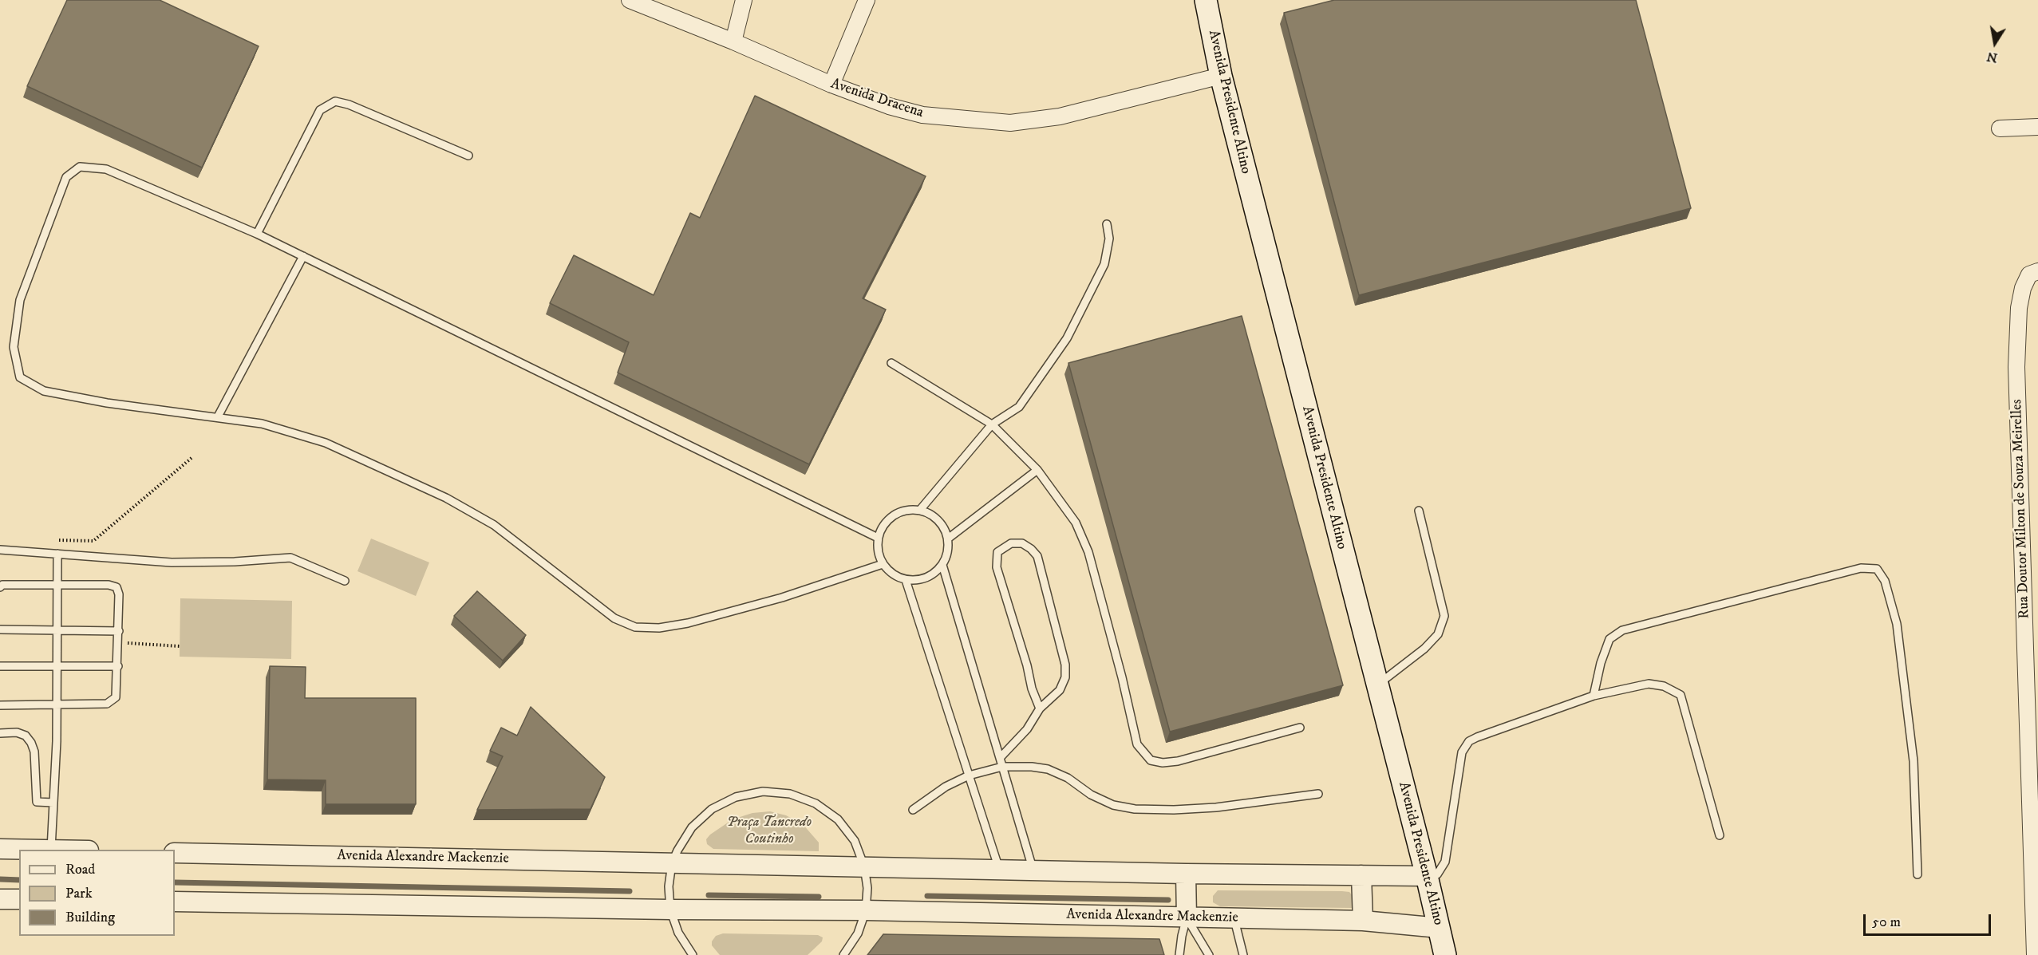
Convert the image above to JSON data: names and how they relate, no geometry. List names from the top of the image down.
{
  "streets": {
    "main road": ["Avenida Presidente Altino"],
    "street": ["Avenida Dracena", "Rua Doutor Milton de Souza Meirelles", "Avenida Alexandre Mackenzie"]
  },
  "crossings": [
    ["Avenida Dracena", "Avenida Presidente Altino"],
    ["Avenida Presidente Altino", "Avenida Alexandre Mackenzie"]
  ],
  "parks": ["Praça Tancredo Coutinho"],
  "legend": ["Road", "Park", "Building"],
  "scale_bar": "50 m",
  "north": "bottom"
}
